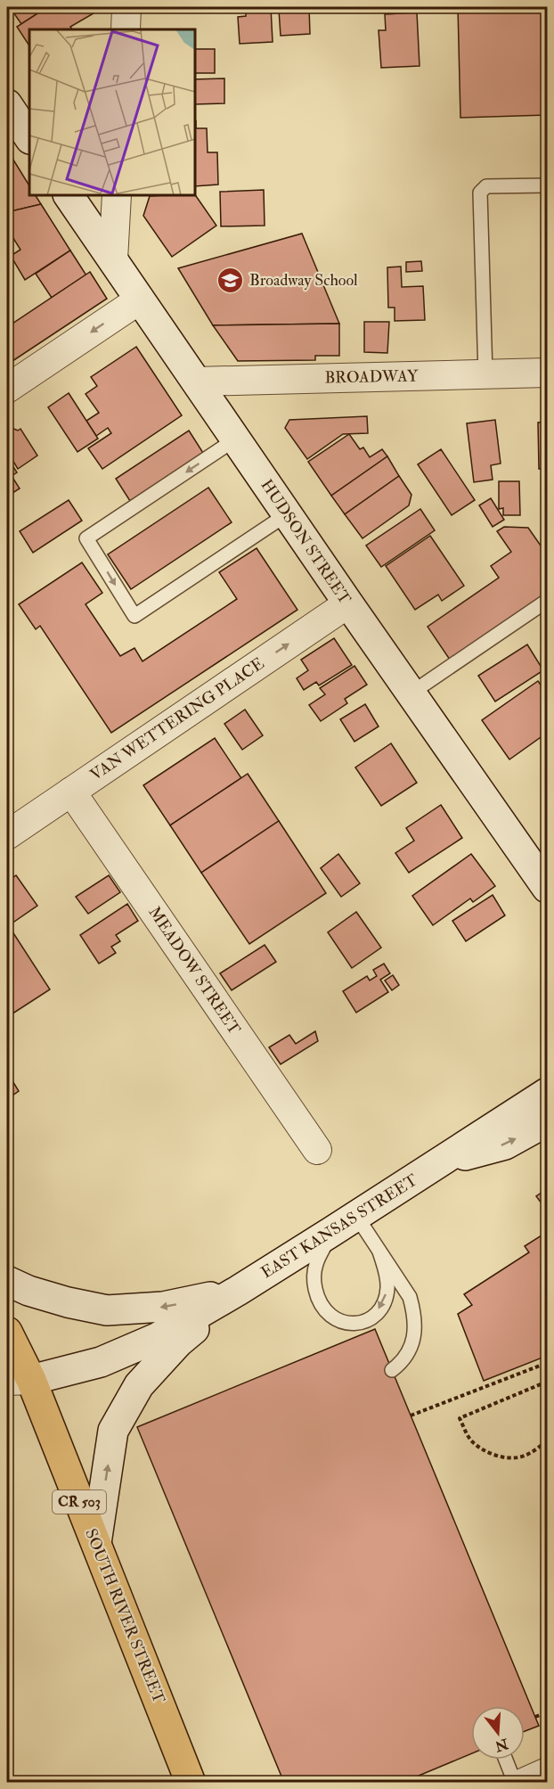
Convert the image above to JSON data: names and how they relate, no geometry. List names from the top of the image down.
{
  "streets": {
    "main road": [
      "HUDSON STREET",
      "EAST KANSAS STREET",
      "CR 503",
      "SOUTH RIVER STREET"
    ],
    "street": ["BROADWAY", "VAN WETTERING PLACE", "MEADOW STREET"]
  },
  "crossings": [
    ["BROADWAY", "HUDSON STREET"],
    ["HUDSON STREET", "VAN WETTERING PLACE"],
    ["VAN WETTERING PLACE", "MEADOW STREET"],
    ["EAST KANSAS STREET", "SOUTH RIVER STREET"]
  ],
  "one_way": ["VAN WETTERING PLACE"],
  "places": {
    "school or university": ["Broadway School"]
  },
  "north": "bottom"
}
